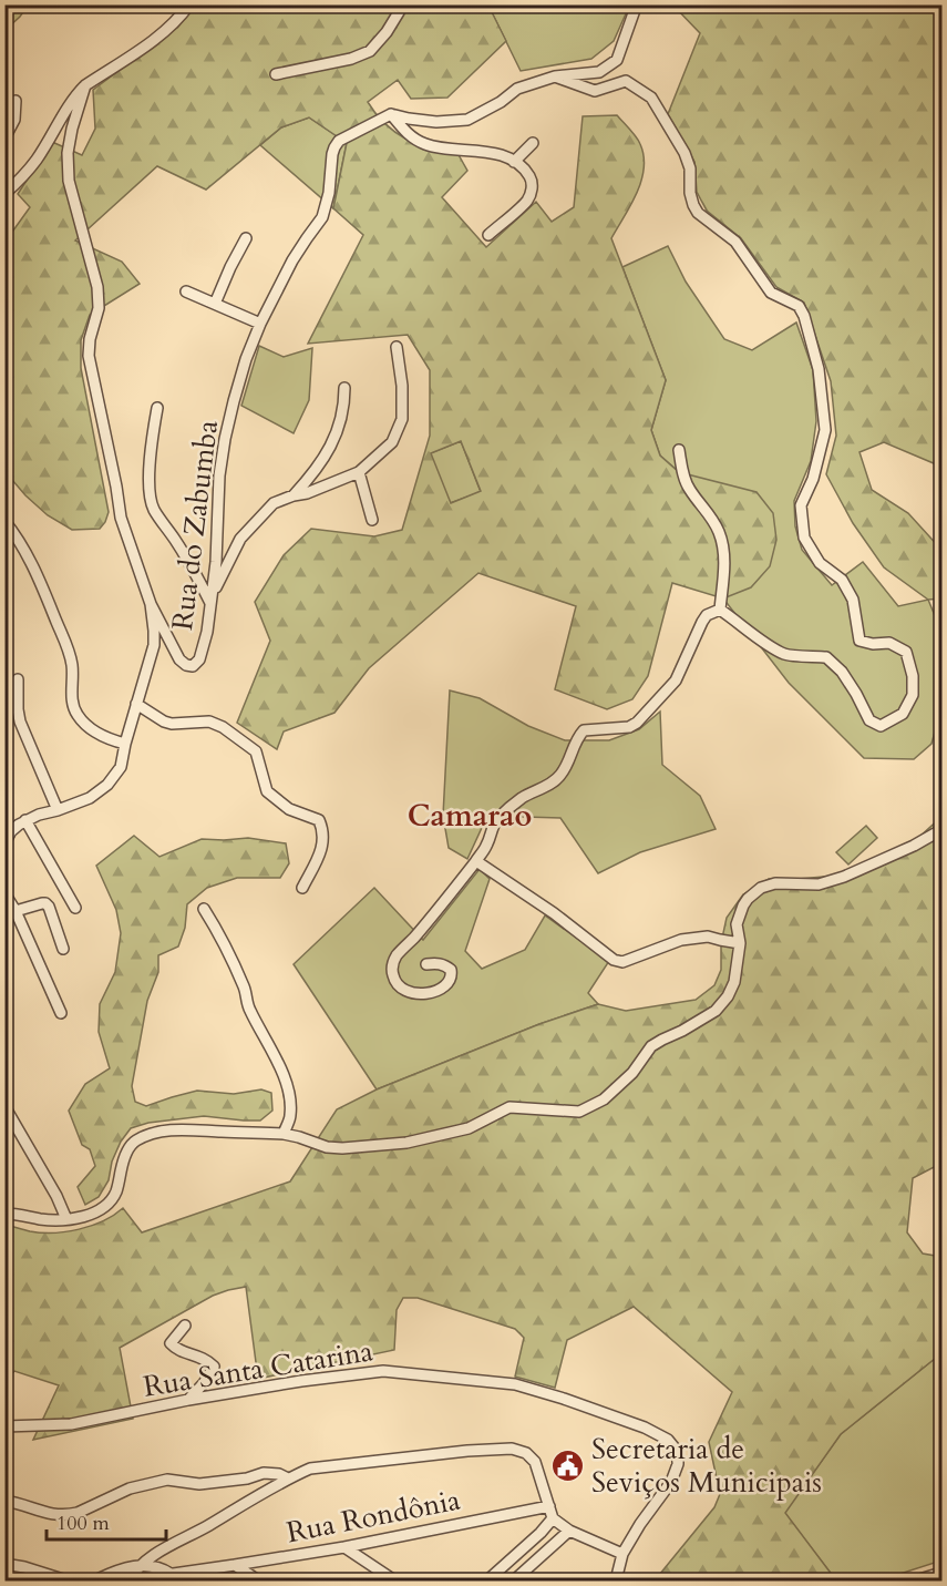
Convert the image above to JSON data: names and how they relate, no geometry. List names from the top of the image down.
{
  "streets": {
    "street": ["Rua do Zabumba", "Rua Santa Catarina", "Rua Rondônia"]
  },
  "districts": ["Camarao"],
  "places": {
    "public building": ["Secretaria de Seviços Municipais"]
  },
  "scale_bar": "100 m"
}
